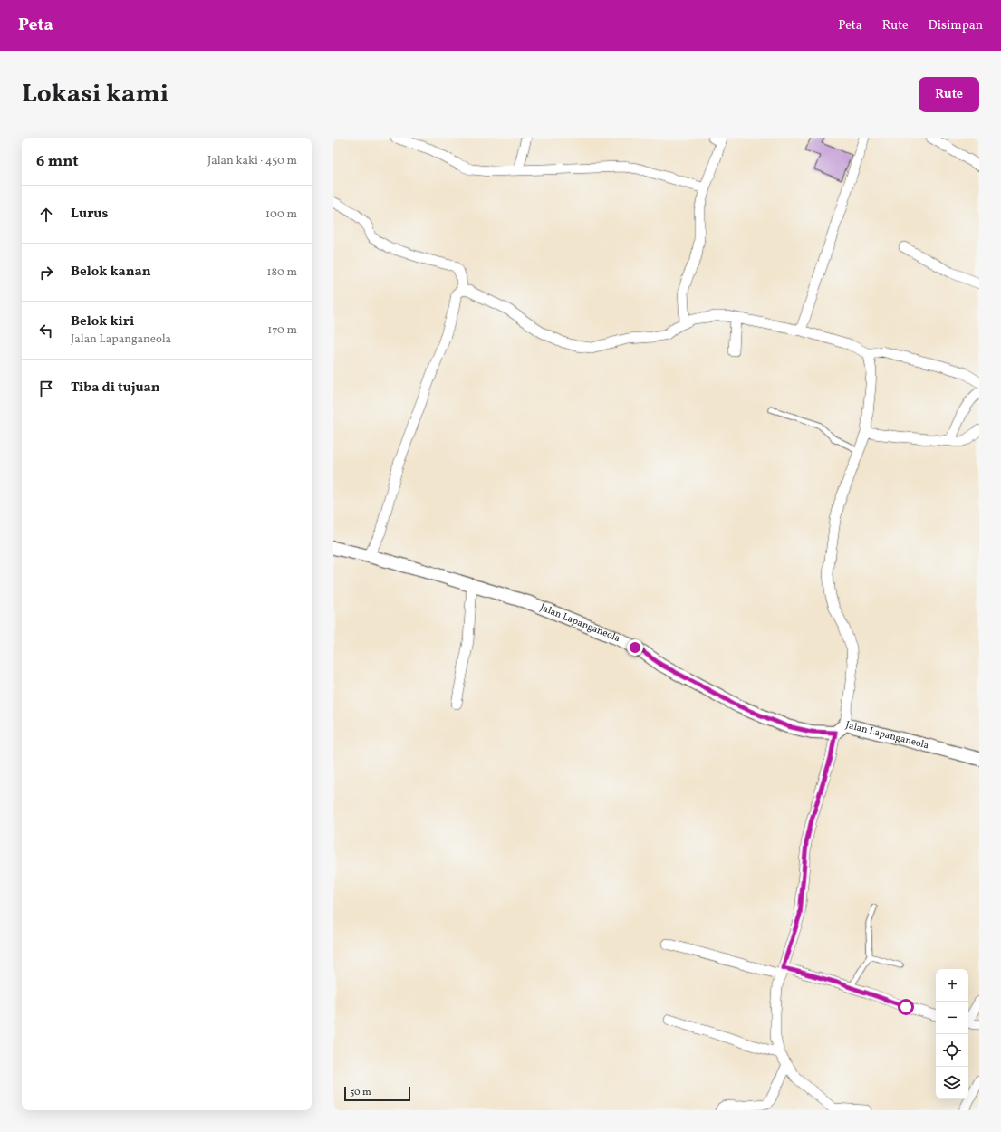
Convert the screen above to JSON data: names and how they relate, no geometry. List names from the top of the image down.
{
  "streets": {
    "street": ["Jalan Lapanganeola"]
  },
  "scale_bar": "50 m",
  "page": {
    "header": "Peta",
    "nav": ["Peta", "Rute", "Disimpan"],
    "title": "Lokasi kami",
    "buttons": "Rute",
    "heading": ["6 mnt", "Jalan kaki · 450 m"],
    "list": [
      ["Lurus", "100 m"],
      ["Belok kanan", "180 m"],
      ["Belok kiri", "Jalan Lapanganeola", "170 m"],
      "Tiba di tujuan"
    ],
    "map_buttons": ["+", "−"],
    "scale": "50 m"
  }
}
